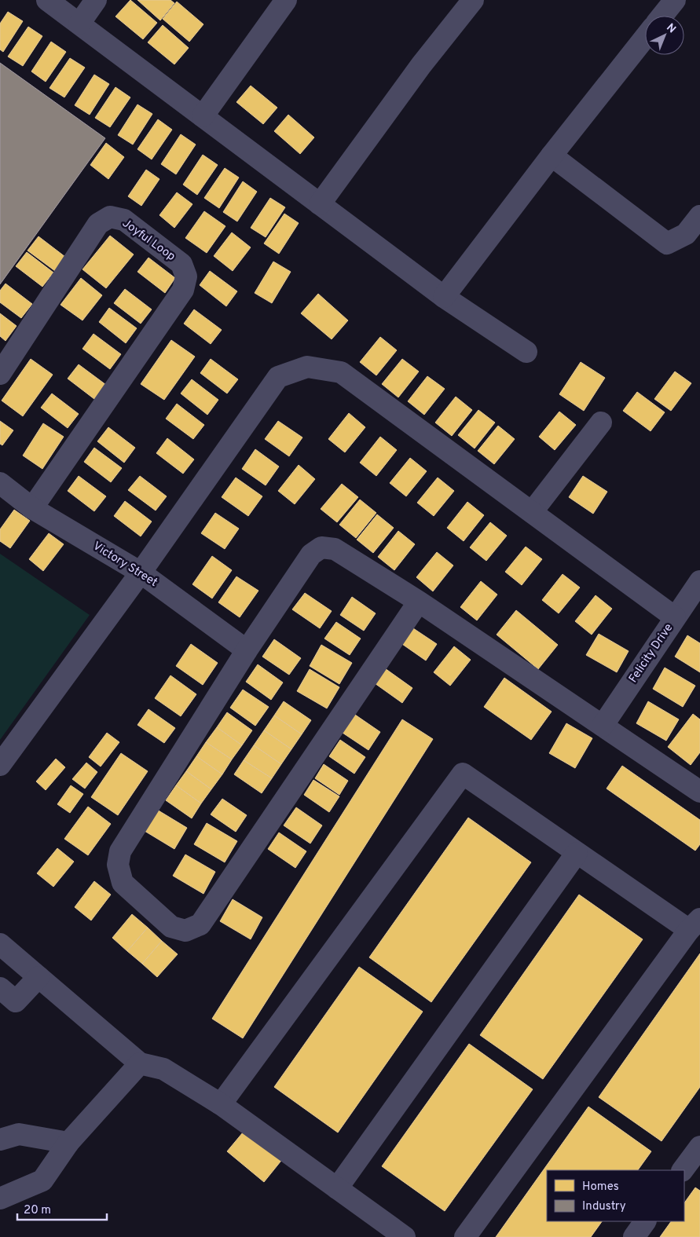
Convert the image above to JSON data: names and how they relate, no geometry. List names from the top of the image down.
{
  "streets": {
    "street": ["Joyful Loop", "Victory Street", "Felicity Drive"]
  },
  "crossings": [
    ["Joyful Loop", "Victory Street"]
  ],
  "legend": ["Homes", "Industry"],
  "scale_bar": "20 m",
  "north": "top right"
}
